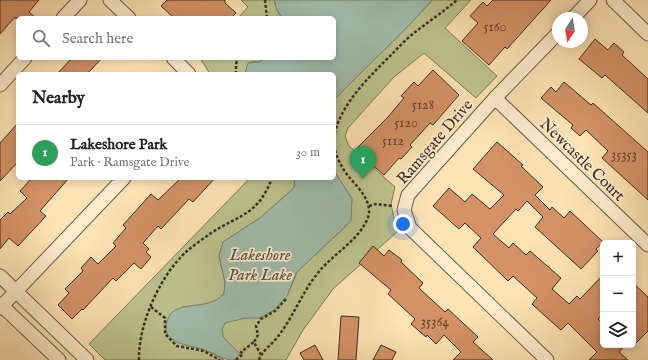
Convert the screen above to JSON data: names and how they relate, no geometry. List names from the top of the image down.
{
  "streets": {
    "street": ["Ramsgate Drive", "Newcastle Court"]
  },
  "crossings": [
    ["Ramsgate Drive", "Newcastle Court"]
  ],
  "water": ["Lakeshore Park Lake"],
  "house_numbers": [
    "5160",
    "5128",
    "5120",
    "5112",
    "35353",
    "35364"
  ],
  "north": "bottom",
  "page": {
    "search": "Search here",
    "heading": "Nearby",
    "list": [
      {
        "mark": "1",
        "name": "Lakeshore Park",
        "note": "Park · Ramsgate Drive",
        "value": "30 m"
      }
    ],
    "pins": "1",
    "map_buttons": ["+", "−"]
  }
}
